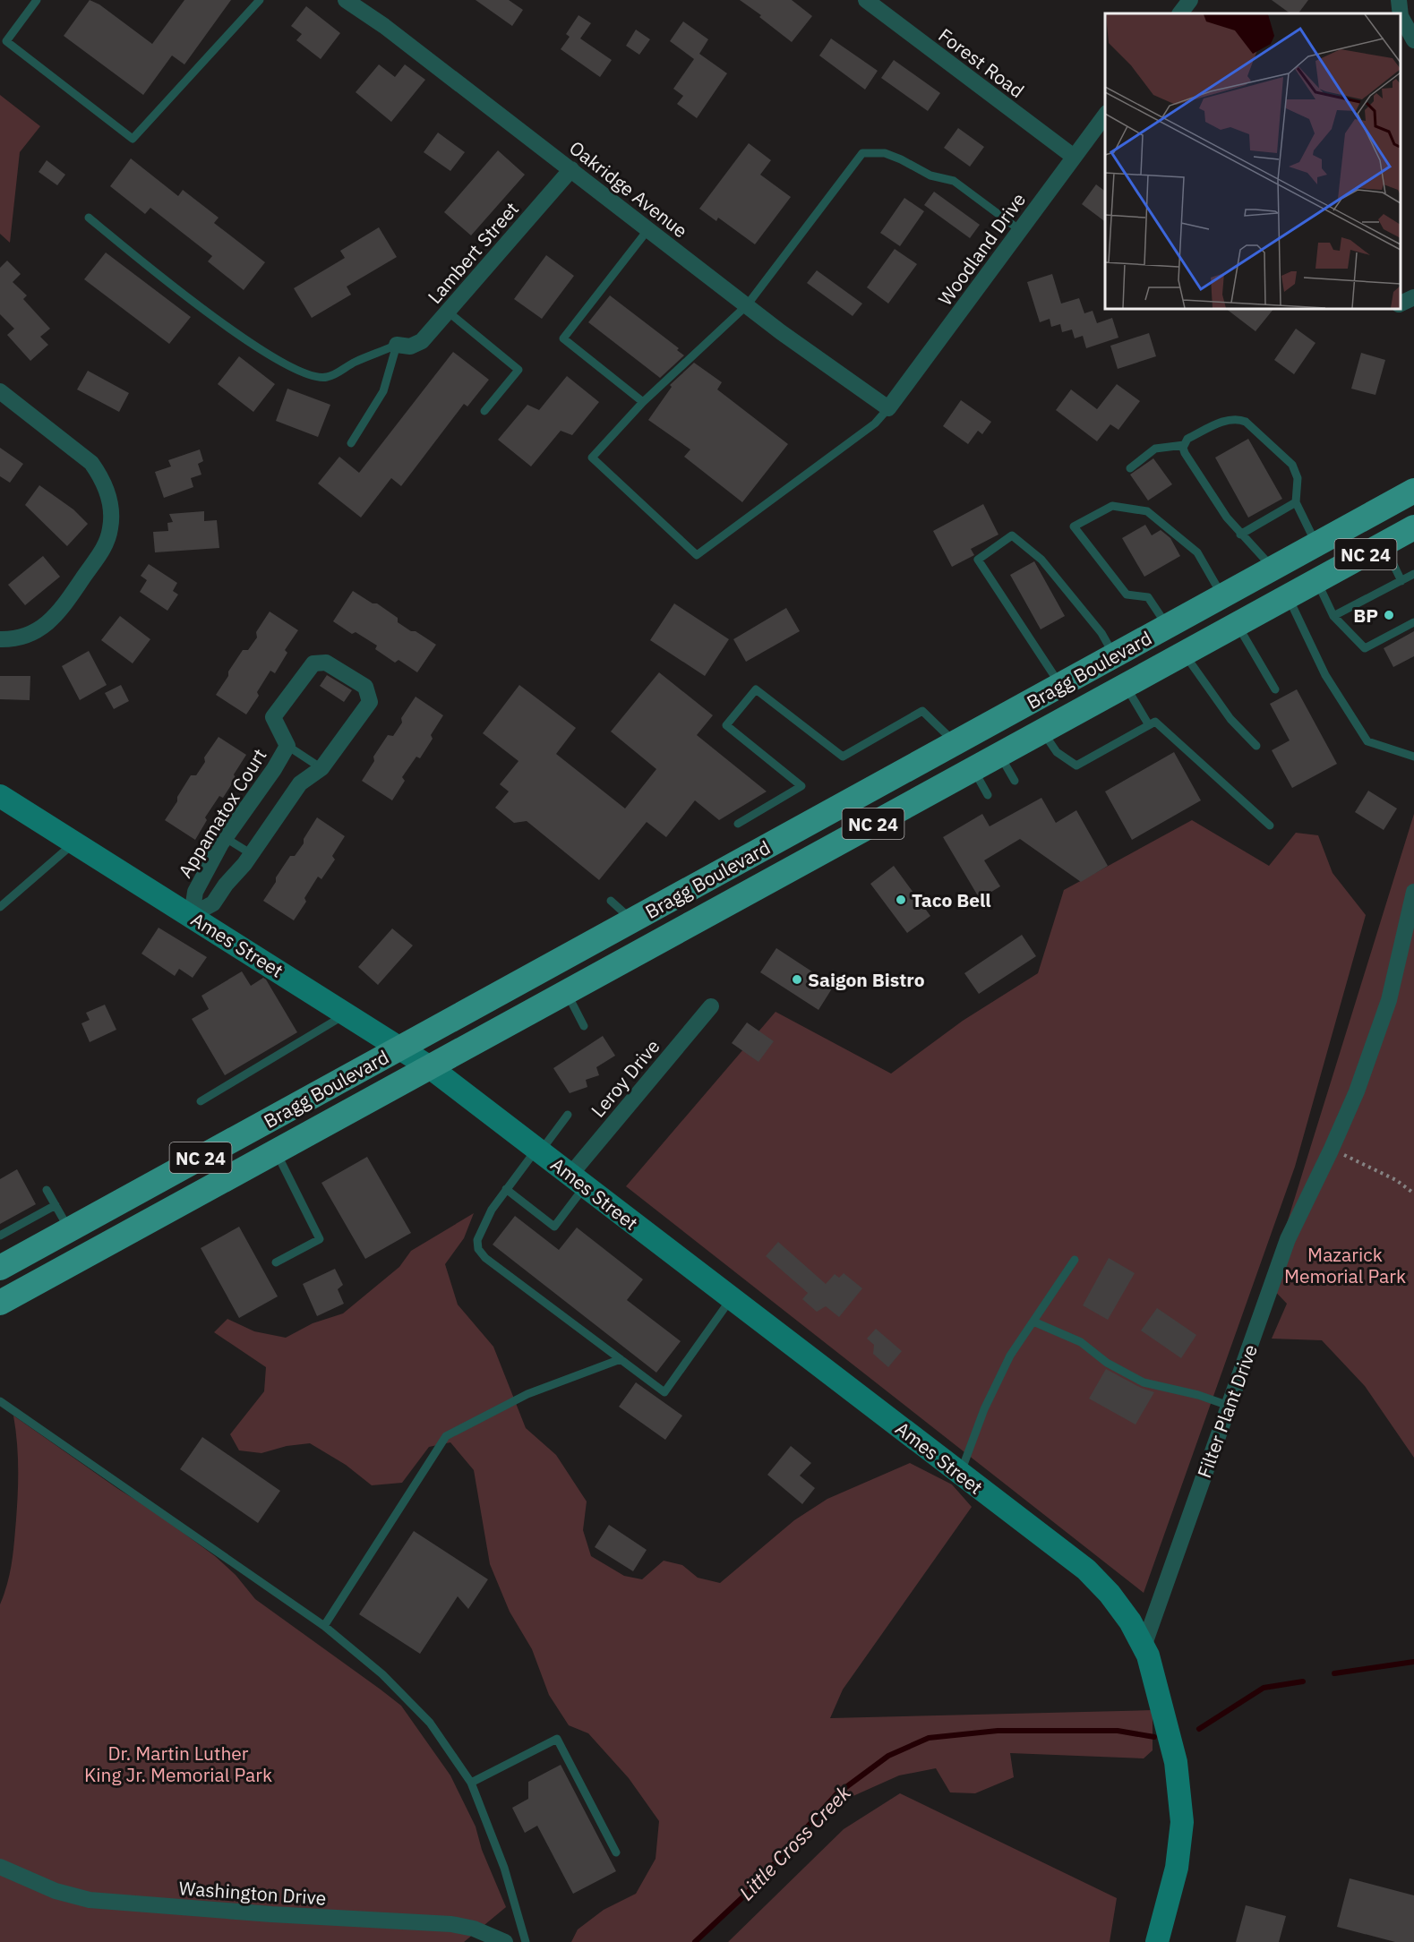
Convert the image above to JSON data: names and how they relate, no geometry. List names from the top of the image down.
{
  "streets": {
    "main road": ["NC 24", "Bragg Boulevard"],
    "street": [
      "Forest Road",
      "Oakridge Avenue",
      "Woodland Drive",
      "Lambert Street",
      "Appamatox Court",
      "Ames Street",
      "Leroy Drive",
      "Filter Plant Drive",
      "Washington Drive"
    ]
  },
  "crossings": [
    ["Forest Road", "Woodland Drive"],
    ["Oakridge Avenue", "Woodland Drive"],
    ["Oakridge Avenue", "Lambert Street"],
    ["Bragg Boulevard", "Ames Street"],
    ["Appamatox Court", "Ames Street"],
    ["Ames Street", "Leroy Drive"],
    ["Ames Street", "Filter Plant Drive"]
  ],
  "water": ["Little Cross Creek"],
  "parks": ["Mazarick Memorial Park", "Dr. Martin Luther King Jr. Memorial Park"],
  "places": ["BP", "Taco Bell", "Saigon Bistro"]
}
